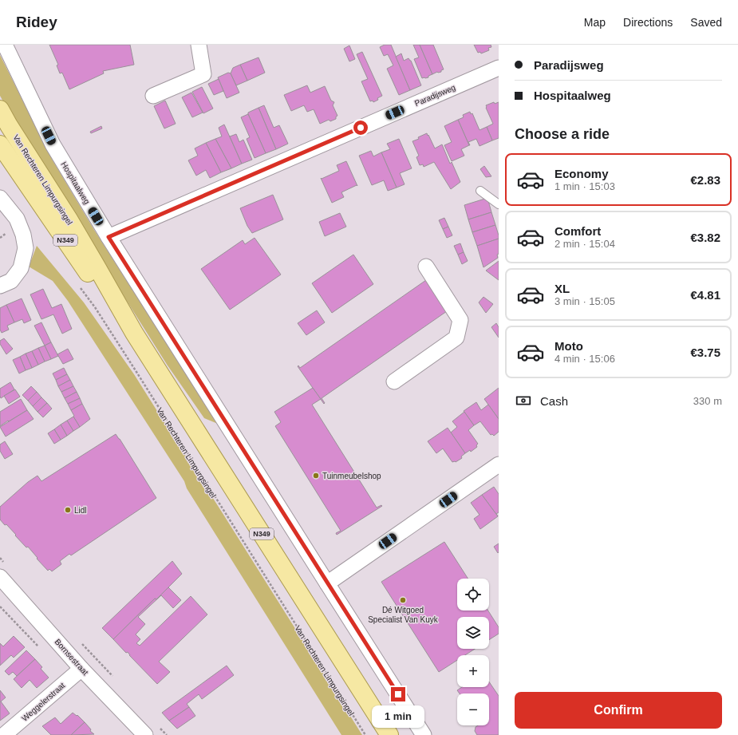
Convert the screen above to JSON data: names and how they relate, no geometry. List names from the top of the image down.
{
  "streets": {
    "main road": ["Van Rechteren Limpurgsingel", "N349"],
    "street": [
      "Paradijsweg",
      "Hospitaalweg",
      "Bornsestraat",
      "Weggelerstraat"
    ]
  },
  "crossings": [
    ["Paradijsweg", "Hospitaalweg"],
    ["Bornsestraat", "Weggelerstraat"]
  ],
  "places": ["Tuinmeubelshop", "Lidl", "Dé Witgoed Specialist Van Kuyk"],
  "page": {
    "header": "Ridey",
    "nav": ["Map", "Directions", "Saved"],
    "banner": ["Paradijsweg", "Hospitaalweg"],
    "heading": "Choose a ride",
    "list": [
      {
        "name": "Economy",
        "note": "1 min · 15:03",
        "value": "€2.83"
      },
      {
        "name": "Comfort",
        "note": "2 min · 15:04",
        "value": "€3.82"
      },
      {
        "name": "XL",
        "note": "3 min · 15:05",
        "value": "€4.81"
      },
      {
        "name": "Moto",
        "note": "4 min · 15:06",
        "value": "€3.75"
      }
    ],
    "pay": ["Cash", "330 m"],
    "map_buttons": ["+", "−"],
    "buttons": "Confirm",
    "bubble": "1 min"
  }
}
